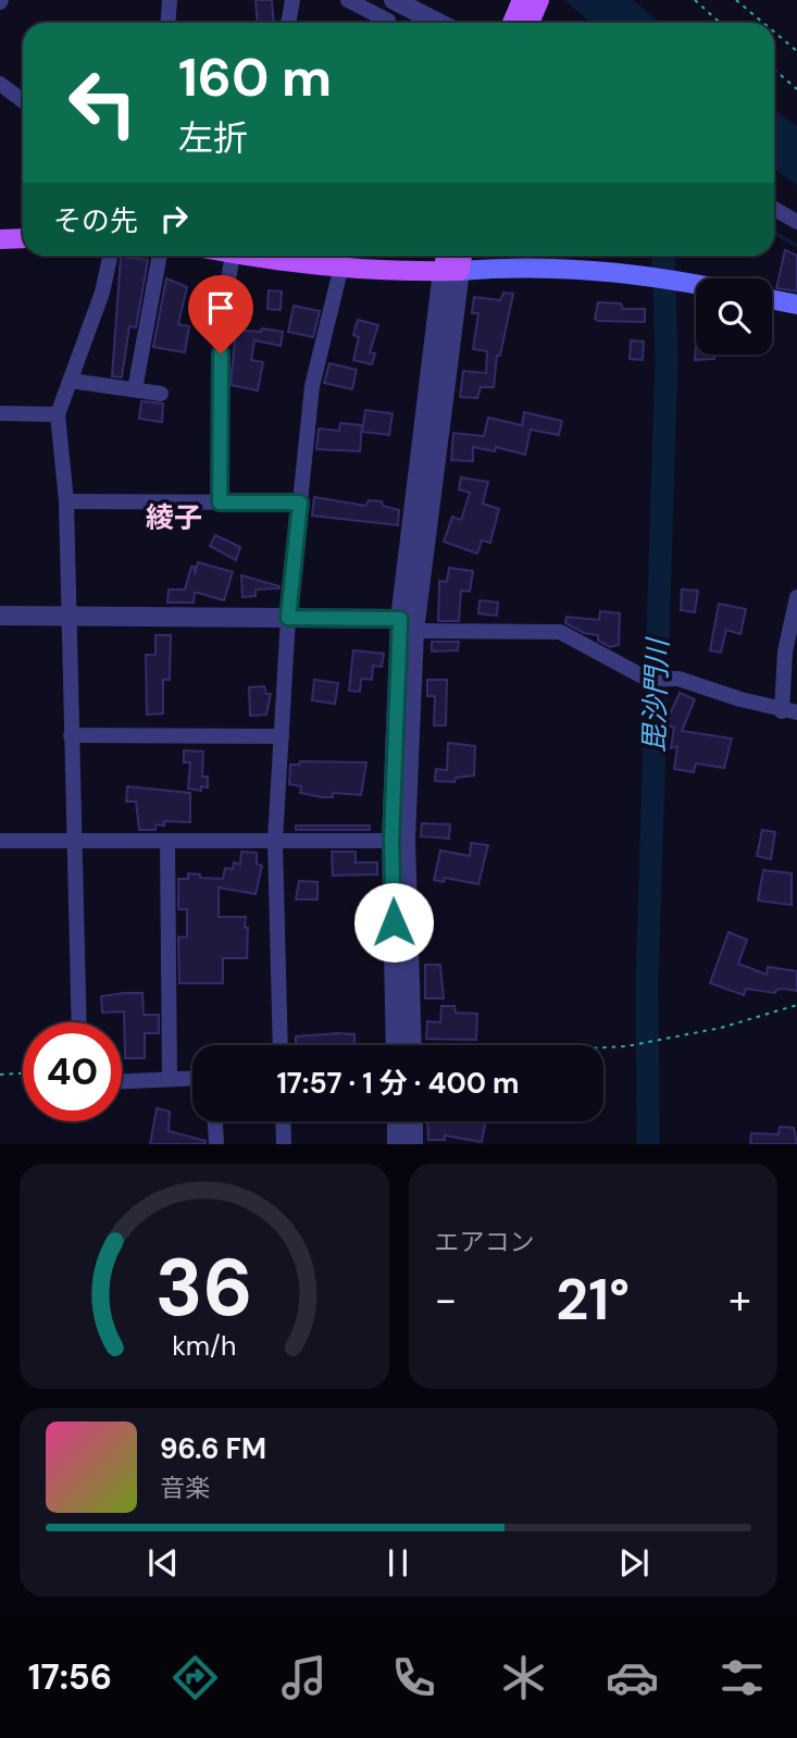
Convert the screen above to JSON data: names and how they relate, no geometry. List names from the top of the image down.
{
  "districts": ["綾子"],
  "water": ["毘沙門川"],
  "page": {
    "turn": ["160 m", "左折"],
    "then": "その先",
    "limit": "40",
    "trip": "17:57 · 1 分 · 400 m",
    "tile": "エアコン",
    "heat": ["−", "21°", "+"],
    "song": ["96.6 FM", "音楽"],
    "tabs": "17:56",
    "gauge": ["36", "km/h"]
  }
}
